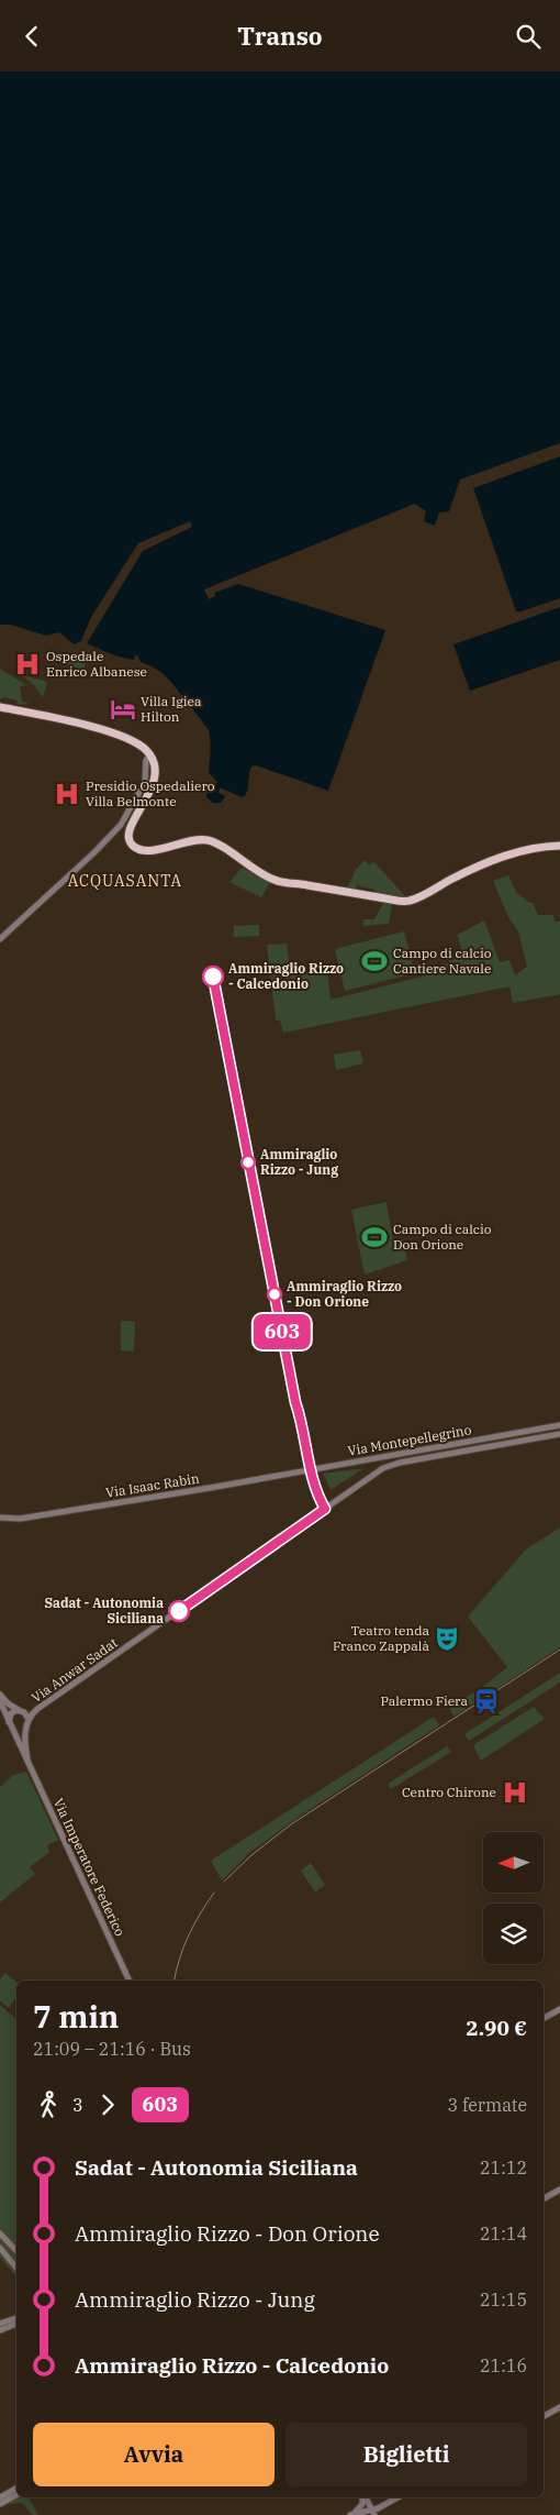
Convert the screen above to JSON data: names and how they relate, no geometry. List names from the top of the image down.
{
  "streets": {
    "street": [
      "Via Montepellegrino",
      "Via Isaac Rabin",
      "Via Anwar Sadat",
      "Via Imperatore Federico"
    ]
  },
  "crossings": [
    ["Via Montepellegrino", "Via Isaac Rabin"],
    ["Via Montepellegrino", "Via Anwar Sadat"],
    ["Via Anwar Sadat", "Via Imperatore Federico"]
  ],
  "districts": ["ACQUASANTA"],
  "places": {
    "hospital": ["Ospedale Enrico Albanese", "Presidio Ospedaliero Villa Belmonte", "Centro Chirone"],
    "hotel": ["Villa Igiea Hilton"],
    "sports": ["Campo di calcio Cantiere Navale", "Campo di calcio Don Orione"],
    "other": [
      "Ammiraglio Rizzo - Calcedonio",
      "Ammiraglio Rizzo - Jung",
      "Ammiraglio Rizzo - Don Orione",
      "Sadat - Autonomia Siciliana"
    ],
    "theatre": ["Teatro tenda Franco Zappalà"],
    "station": ["Palermo Fiera"]
  },
  "lines": ["bus line 603"],
  "north": "left",
  "page": {
    "header": "Transo",
    "on_map": "603",
    "heading": ["7 min", "21:09 – 21:16 · Bus", "2.90 €"],
    "legs": ["3", "603", "3 fermate"],
    "list": [
      {
        "name": "Sadat - Autonomia Siciliana",
        "value": "21:12"
      },
      {
        "name": "Ammiraglio Rizzo - Don Orione",
        "value": "21:14"
      },
      {
        "name": "Ammiraglio Rizzo - Jung",
        "value": "21:15"
      },
      {
        "name": "Ammiraglio Rizzo - Calcedonio",
        "value": "21:16"
      }
    ],
    "buttons": ["Avvia", "Biglietti"]
  }
}
